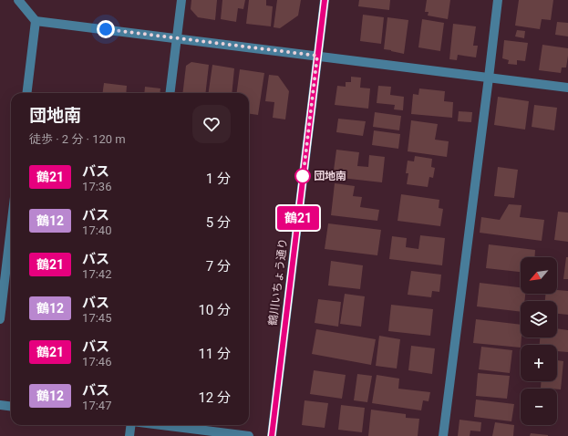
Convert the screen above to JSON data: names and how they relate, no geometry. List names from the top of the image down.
{
  "streets": {
    "street": ["鶴川いちょう通り"]
  },
  "places": ["団地南"],
  "lines": ["bus line 鶴21"],
  "north": "bottom left",
  "page": {
    "on_map": "鶴21",
    "heading": ["団地南", "徒歩 · 2 分 · 120 m"],
    "list": [
      {
        "mark": "鶴21",
        "name": "バス",
        "note": "17:36",
        "value": "1 分"
      },
      {
        "mark": "鶴12",
        "name": "バス",
        "note": "17:40",
        "value": "5 分"
      },
      {
        "mark": "鶴21",
        "name": "バス",
        "note": "17:42",
        "value": "7 分"
      },
      {
        "mark": "鶴12",
        "name": "バス",
        "note": "17:45",
        "value": "10 分"
      },
      {
        "mark": "鶴21",
        "name": "バス",
        "note": "17:46",
        "value": "11 分"
      },
      {
        "mark": "鶴12",
        "name": "バス",
        "note": "17:47",
        "value": "12 分"
      }
    ],
    "map_buttons": ["+", "−"]
  }
}
